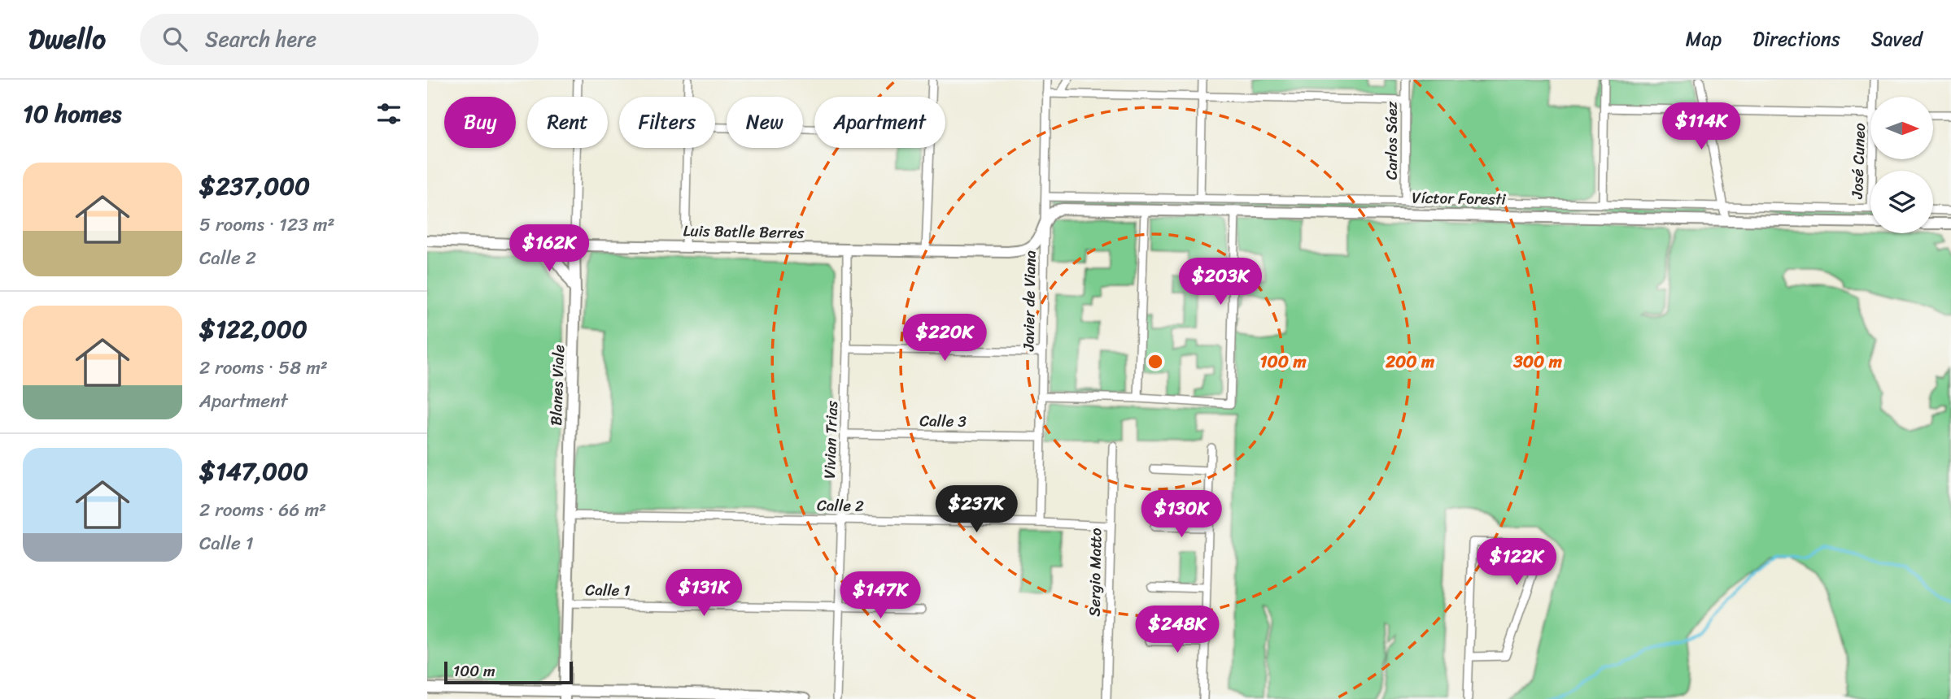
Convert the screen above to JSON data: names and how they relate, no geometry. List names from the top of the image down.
{
  "streets": {
    "street": [
      "Carlos Sáez",
      "José Cuneo",
      "Víctor Foresti",
      "Luis Batlle Berres",
      "Javier de Viana",
      "Blanes Viale",
      "Calle 3",
      "Vivian Trias",
      "Calle 2",
      "Sergio Matto",
      "Calle 1"
    ]
  },
  "crossings": [
    ["Carlos Sáez", "Víctor Foresti"],
    ["Víctor Foresti", "Luis Batlle Berres"],
    ["Víctor Foresti", "Javier de Viana"],
    ["Luis Batlle Berres", "Javier de Viana"],
    ["Luis Batlle Berres", "Blanes Viale"],
    ["Luis Batlle Berres", "Vivian Trias"],
    ["Javier de Viana", "Calle 3"],
    ["Javier de Viana", "Calle 2"],
    ["Blanes Viale", "Calle 2"],
    ["Blanes Viale", "Calle 1"],
    ["Calle 3", "Vivian Trias"],
    ["Vivian Trias", "Calle 2"],
    ["Vivian Trias", "Calle 1"],
    ["Calle 2", "Sergio Matto"]
  ],
  "scale_bar": "100 m",
  "north": "right",
  "page": {
    "header": "Dwello",
    "search": "Search here",
    "nav": ["Map", "Directions", "Saved"],
    "heading": "10 homes",
    "chip": [
      "Buy",
      "Rent",
      "Filters",
      "New",
      "Apartment"
    ],
    "price": [
      "$114K",
      "$162K",
      "$203K",
      "$220K",
      "$237K",
      "$130K",
      "$122K",
      "$131K",
      "$147K",
      "$248K"
    ],
    "list": [
      {
        "name": "$237,000",
        "note": "5 rooms · 123 m² · Calle 2"
      },
      {
        "name": "$122,000",
        "note": "2 rooms · 58 m² · Apartment"
      },
      {
        "name": "$147,000",
        "note": "2 rooms · 66 m² · Calle 1"
      }
    ],
    "scale": "100 m"
  },
  "rings": ["100 m", "200 m", "300 m"]
}
